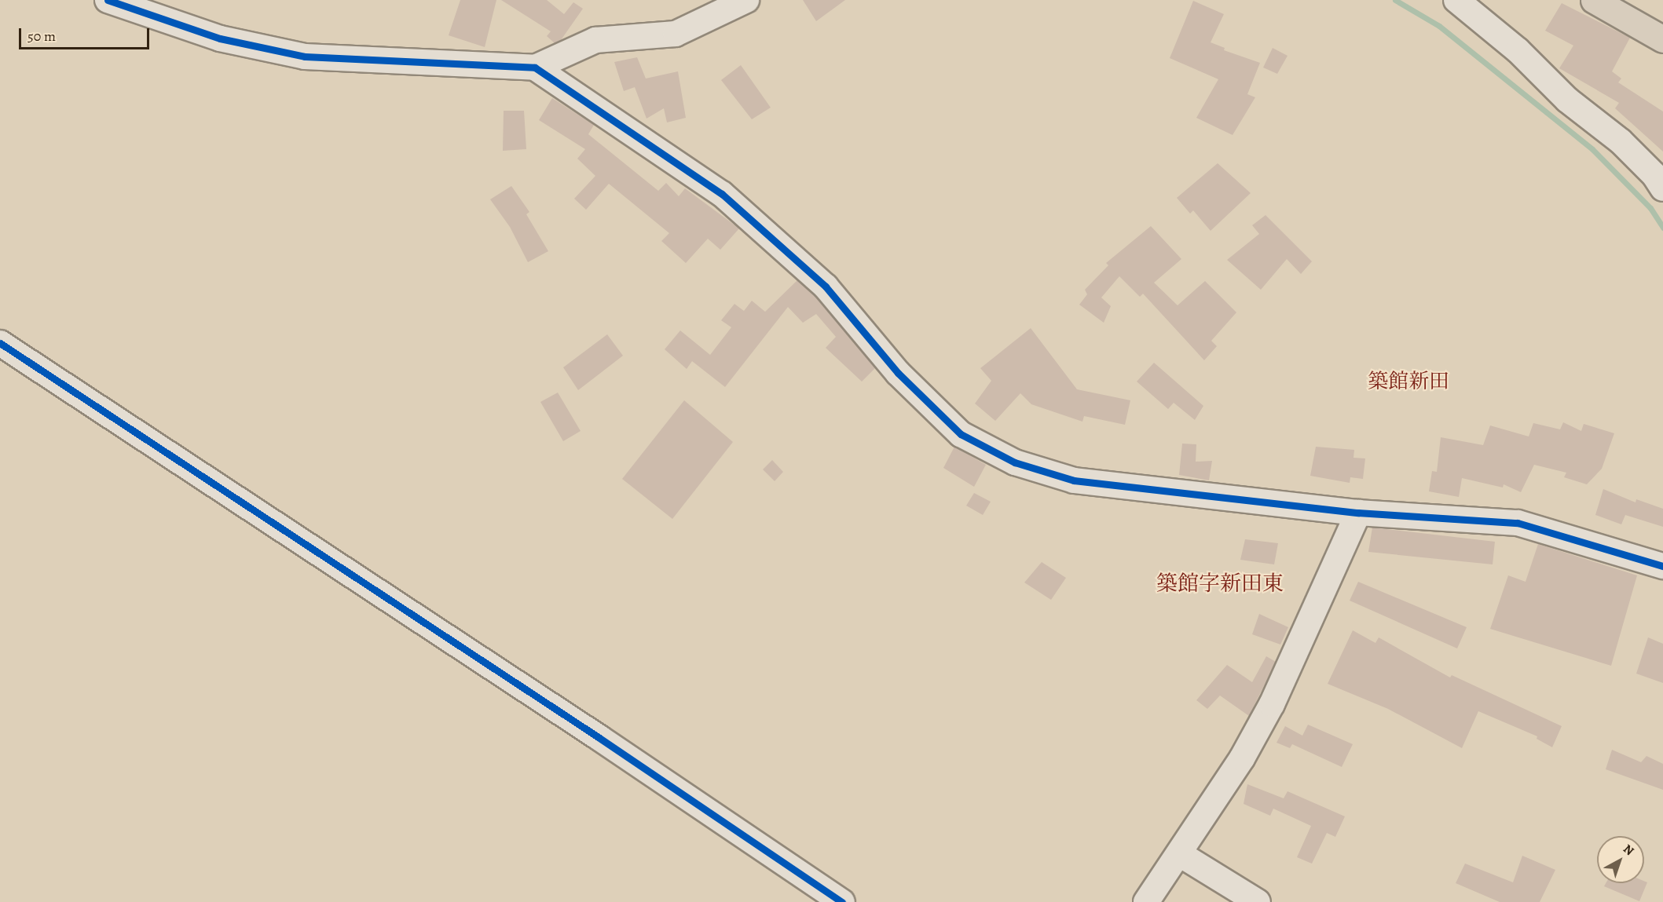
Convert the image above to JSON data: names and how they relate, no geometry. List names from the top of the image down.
{
  "districts": ["築館新田", "築館字新田東"],
  "scale_bar": "50 m",
  "north": "top right"
}
